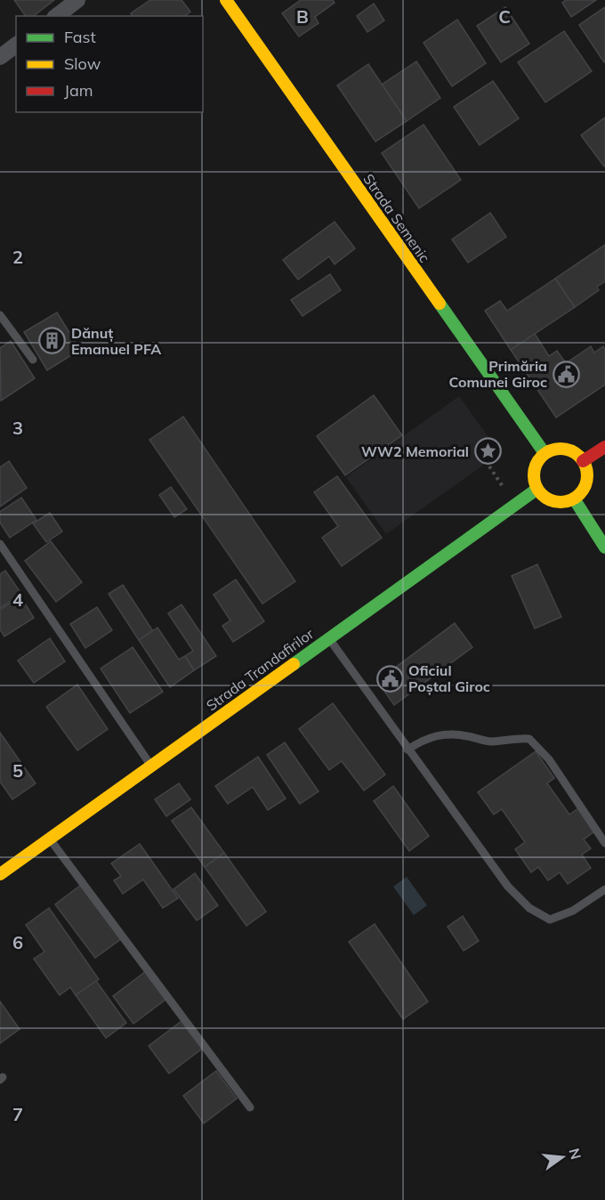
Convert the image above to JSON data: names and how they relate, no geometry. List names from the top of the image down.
{
  "streets": {
    "main road": ["Strada Semenic", "Strada Trandafirilor"]
  },
  "crossings": [
    ["Strada Semenic", "Strada Trandafirilor"]
  ],
  "places": {
    "building": ["Dănuț Emanuel PFA"],
    "public building": ["Primăria Comunei Giroc", "Oficiul Poștal Giroc"],
    "place": ["WW2 Memorial"]
  },
  "legend": ["Fast", "Slow", "Jam"],
  "north": "right",
  "grid": {
    "columns": ["B", "C"],
    "rows": [
      "2",
      "3",
      "4",
      "5",
      "6",
      "7"
    ]
  }
}
